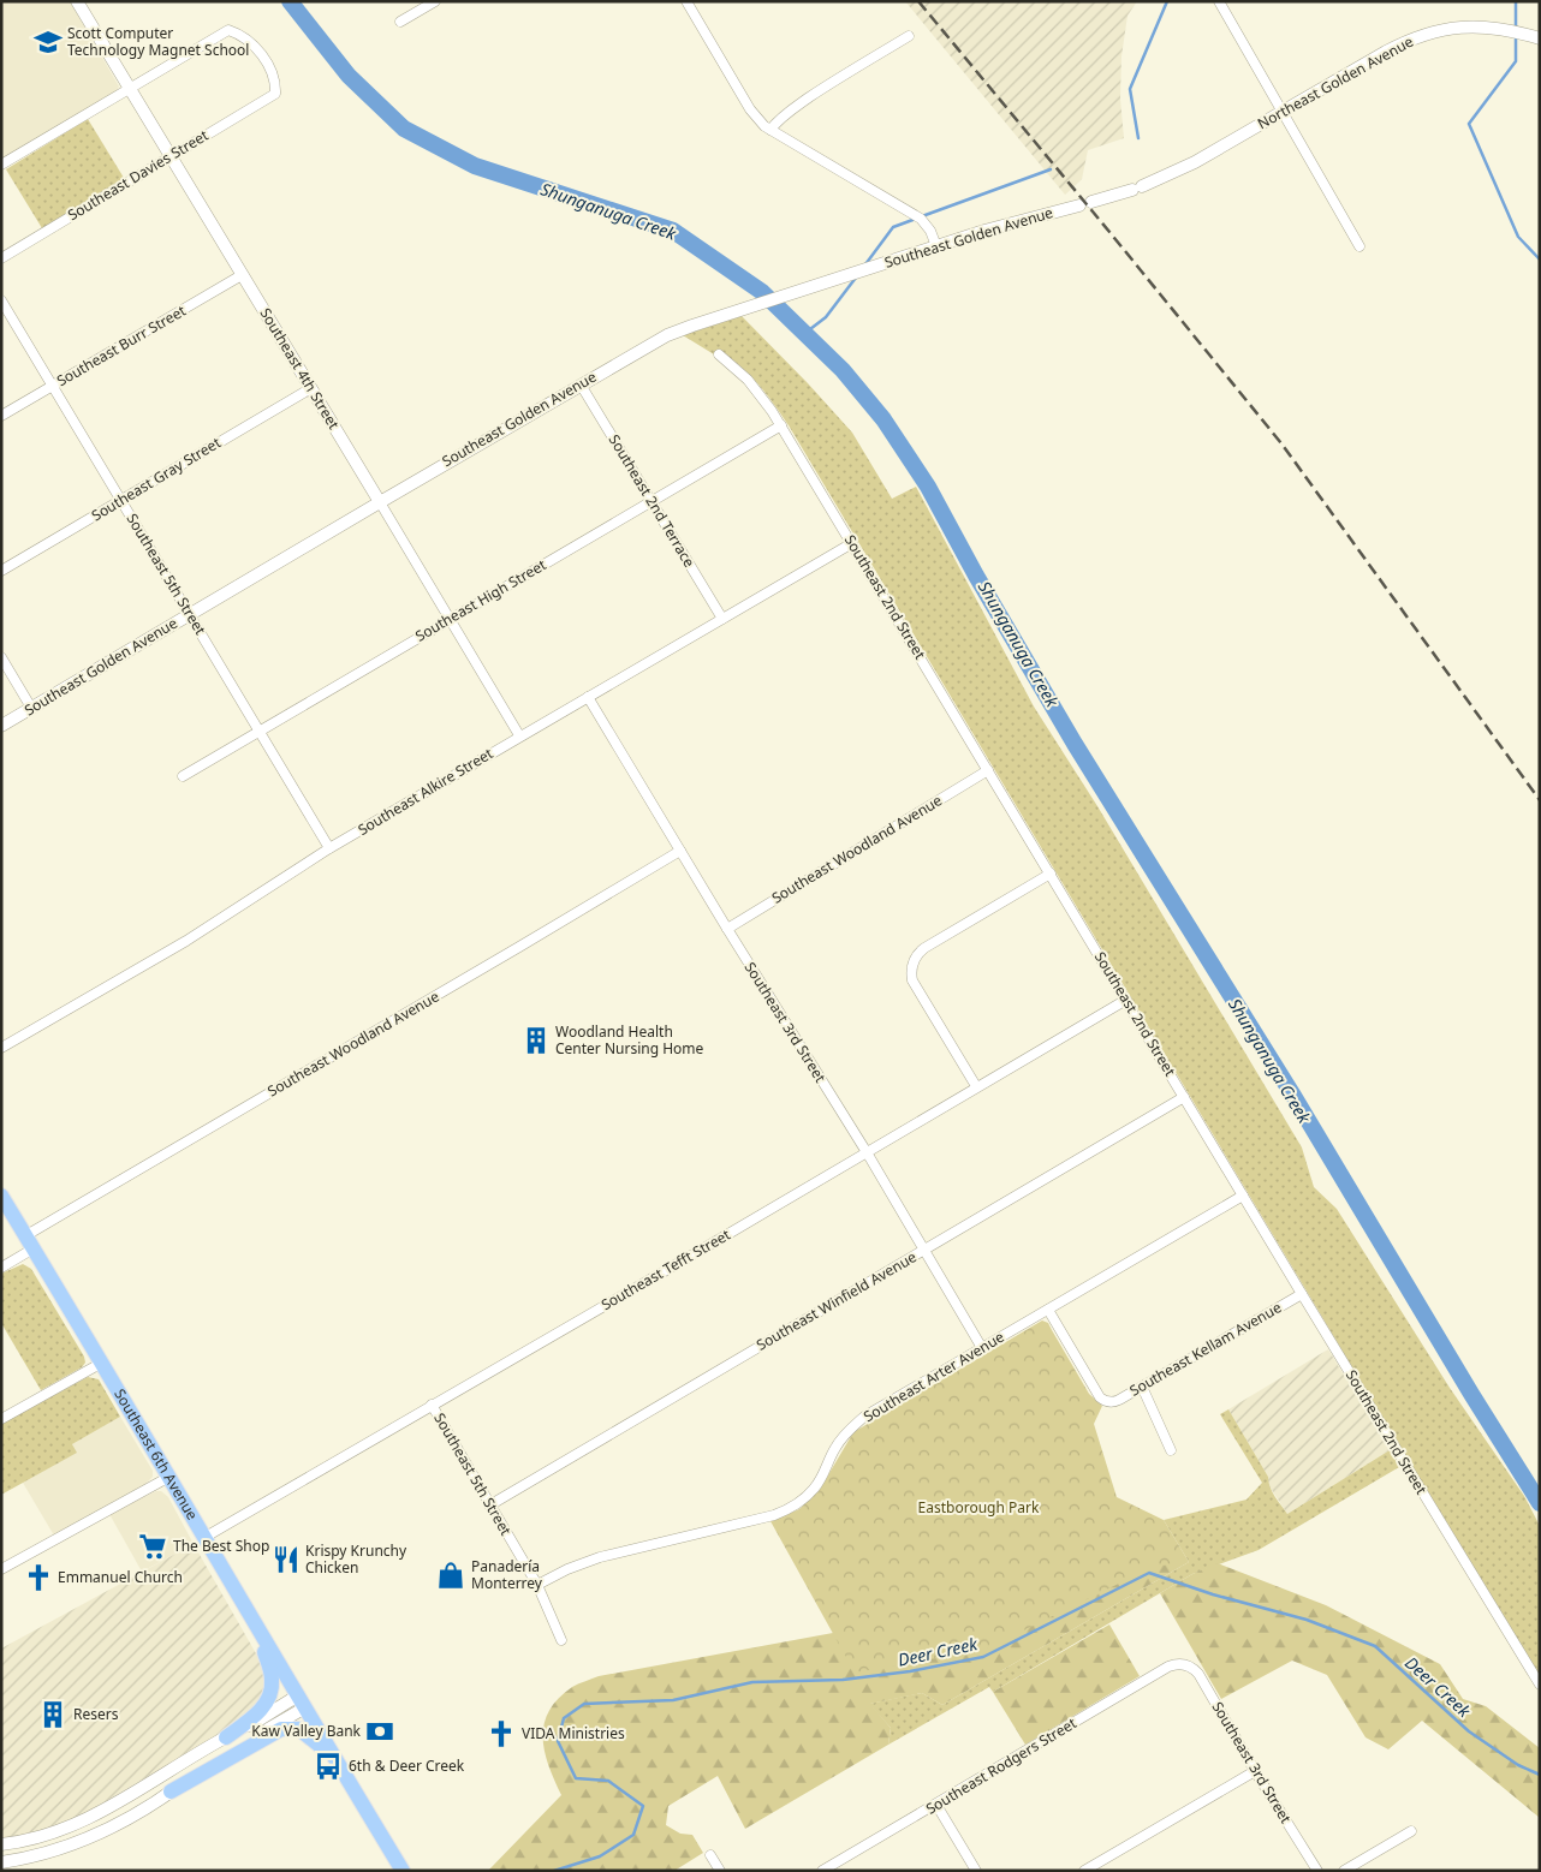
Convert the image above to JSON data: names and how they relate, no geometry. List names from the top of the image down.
{
  "streets": {
    "main road": ["Southeast 6th Avenue"],
    "street": [
      "Northeast Golden Avenue",
      "Southeast Davies Street",
      "Southeast Golden Avenue",
      "Southeast Burr Street",
      "Southeast 4th Street",
      "Southeast Gray Street",
      "Southeast 2nd Terrace",
      "Southeast 5th Street",
      "Southeast 2nd Street",
      "Southeast High Street",
      "Southeast Alkire Street",
      "Southeast Woodland Avenue",
      "Southeast 3rd Street",
      "Southeast Tefft Street",
      "Southeast Winfield Avenue",
      "Southeast Kellam Avenue",
      "Southeast Arter Avenue",
      "Southeast Rodgers Street"
    ]
  },
  "crossings": [
    ["Southeast Davies Street", "Southeast 4th Street"],
    ["Southeast Golden Avenue", "Southeast 4th Street"],
    ["Southeast Golden Avenue", "Southeast 2nd Terrace"],
    ["Southeast Golden Avenue", "Southeast 5th Street"],
    ["Southeast Burr Street", "Southeast 4th Street"],
    ["Southeast Burr Street", "Southeast 5th Street"],
    ["Southeast 4th Street", "Southeast Gray Street"],
    ["Southeast 4th Street", "Southeast High Street"],
    ["Southeast 4th Street", "Southeast Alkire Street"],
    ["Southeast Gray Street", "Southeast 5th Street"],
    ["Southeast 2nd Terrace", "Southeast High Street"],
    ["Southeast 2nd Terrace", "Southeast Alkire Street"],
    ["Southeast 5th Street", "Southeast High Street"],
    ["Southeast 5th Street", "Southeast Alkire Street"],
    ["Southeast 5th Street", "Southeast Tefft Street"],
    ["Southeast 5th Street", "Southeast Winfield Avenue"],
    ["Southeast 5th Street", "Southeast Arter Avenue"],
    ["Southeast 2nd Street", "Southeast High Street"],
    ["Southeast 2nd Street", "Southeast Alkire Street"],
    ["Southeast 2nd Street", "Southeast Woodland Avenue"],
    ["Southeast 2nd Street", "Southeast Tefft Street"],
    ["Southeast 2nd Street", "Southeast Winfield Avenue"],
    ["Southeast 2nd Street", "Southeast Kellam Avenue"],
    ["Southeast 2nd Street", "Southeast Arter Avenue"],
    ["Southeast Alkire Street", "Southeast 3rd Street"],
    ["Southeast Woodland Avenue", "Southeast 3rd Street"],
    ["Southeast Woodland Avenue", "Southeast 6th Avenue"],
    ["Southeast 3rd Street", "Southeast Tefft Street"],
    ["Southeast 3rd Street", "Southeast Winfield Avenue"],
    ["Southeast 3rd Street", "Southeast Arter Avenue"],
    ["Southeast 3rd Street", "Southeast Rodgers Street"],
    ["Southeast Tefft Street", "Southeast 6th Avenue"],
    ["Southeast Kellam Avenue", "Southeast Arter Avenue"]
  ],
  "water": ["Shunganuga Creek", "Deer Creek"],
  "parks": ["Eastborough Park"],
  "places": {
    "school or university": ["Scott Computer Technology Magnet School"],
    "building": ["Woodland Health Center Nursing Home", "Resers"],
    "supermarket": ["The Best Shop"],
    "restaurant": ["Krispy Krunchy Chicken"],
    "shop": ["Panadería Monterrey"],
    "church": ["Emmanuel Church", "VIDA Ministries"],
    "bank": ["Kaw Valley Bank"],
    "bus stop": ["6th & Deer Creek"]
  }
}
